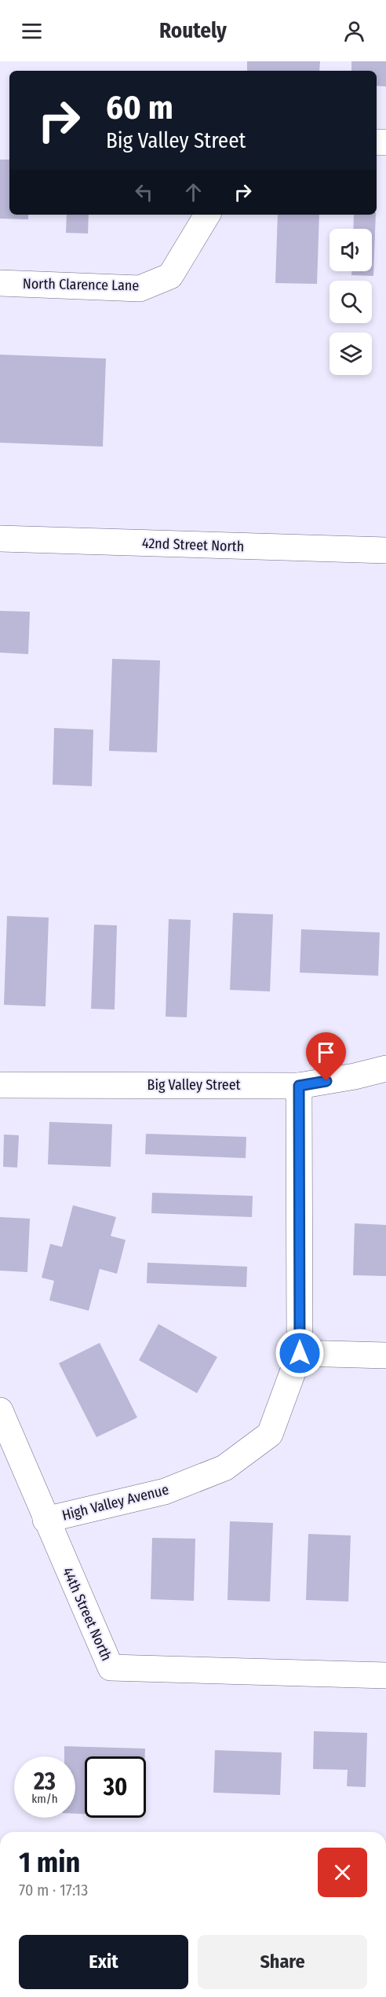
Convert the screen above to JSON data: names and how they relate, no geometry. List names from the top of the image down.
{
  "streets": {
    "street": [
      "North Clarence Lane",
      "42nd Street North",
      "Big Valley Street",
      "High Valley Avenue",
      "44th Street North"
    ]
  },
  "crossings": [
    ["Big Valley Street", "High Valley Avenue"],
    ["High Valley Avenue", "44th Street North"]
  ],
  "page": {
    "header": "Routely",
    "turn": ["60 m", "Big Valley Street"],
    "speed": "23 km/h",
    "limit": "30",
    "heading": ["1 min", "70 m · 17:13"],
    "buttons": ["Exit", "Share"]
  }
}
